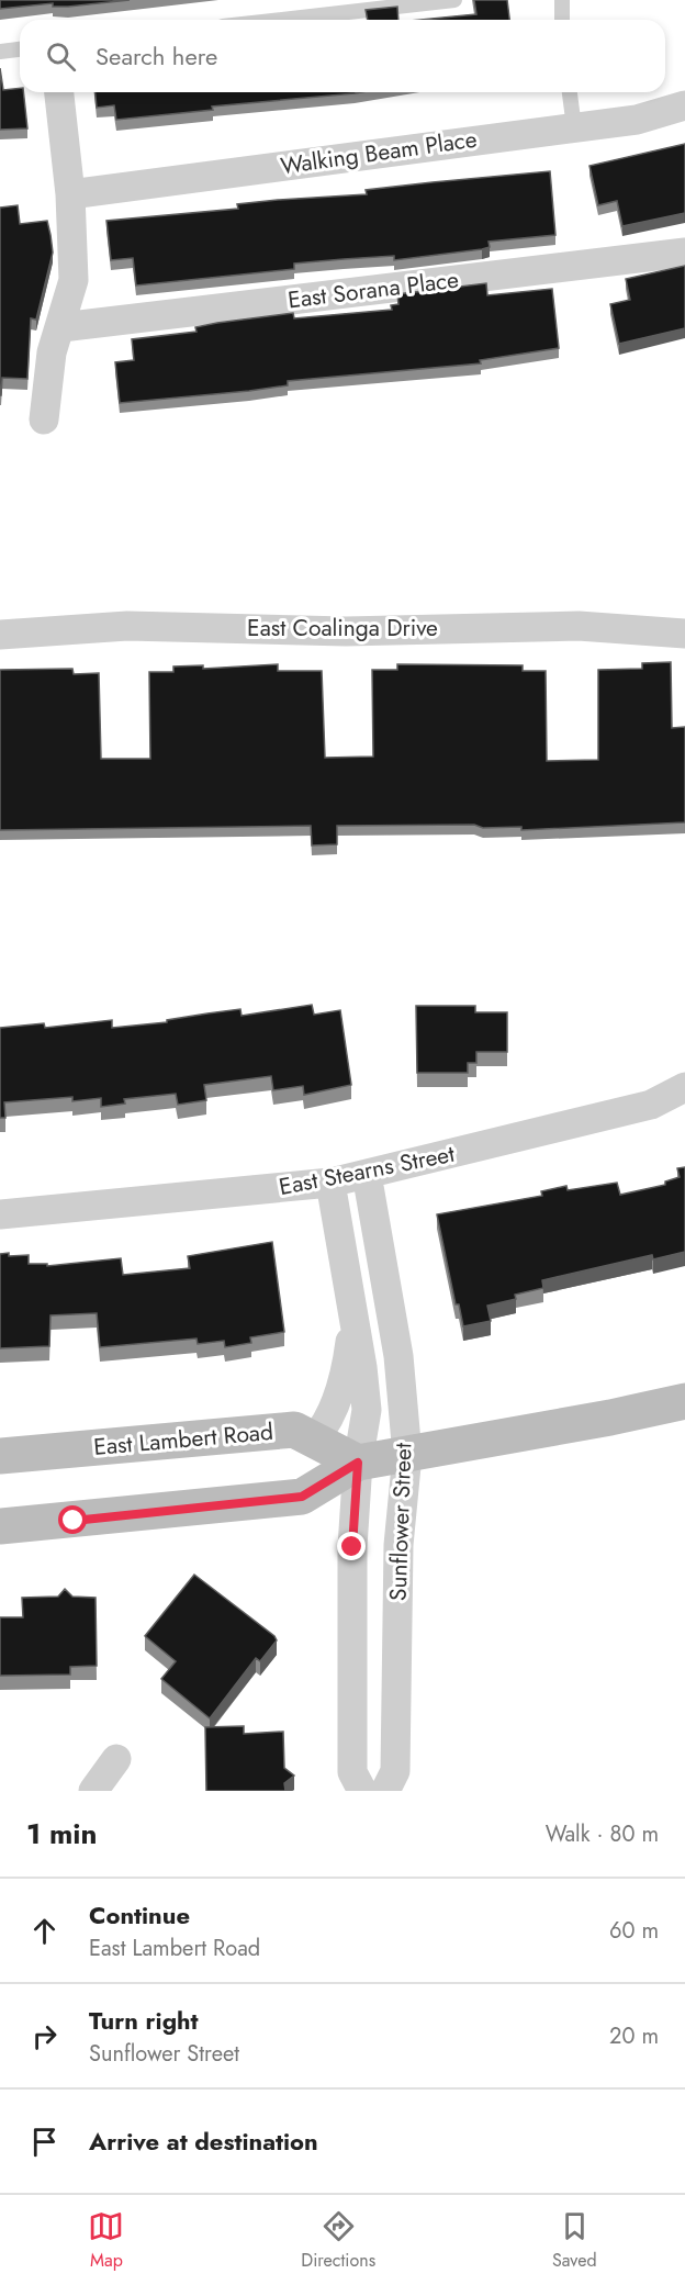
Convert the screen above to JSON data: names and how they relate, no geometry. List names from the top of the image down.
{
  "streets": {
    "main road": ["East Lambert Road"],
    "street": [
      "Walking Beam Place",
      "East Sorana Place",
      "East Coalinga Drive",
      "East Stearns Street",
      "Sunflower Street"
    ]
  },
  "crossings": [
    ["East Stearns Street", "Sunflower Street"],
    ["East Lambert Road", "Sunflower Street"]
  ],
  "page": {
    "search": "Search here",
    "heading": ["1 min", "Walk · 80 m"],
    "list": [
      ["Continue", "East Lambert Road", "60 m"],
      ["Turn right", "Sunflower Street", "20 m"],
      "Arrive at destination"
    ],
    "nav": ["Map", "Directions", "Saved"]
  }
}
